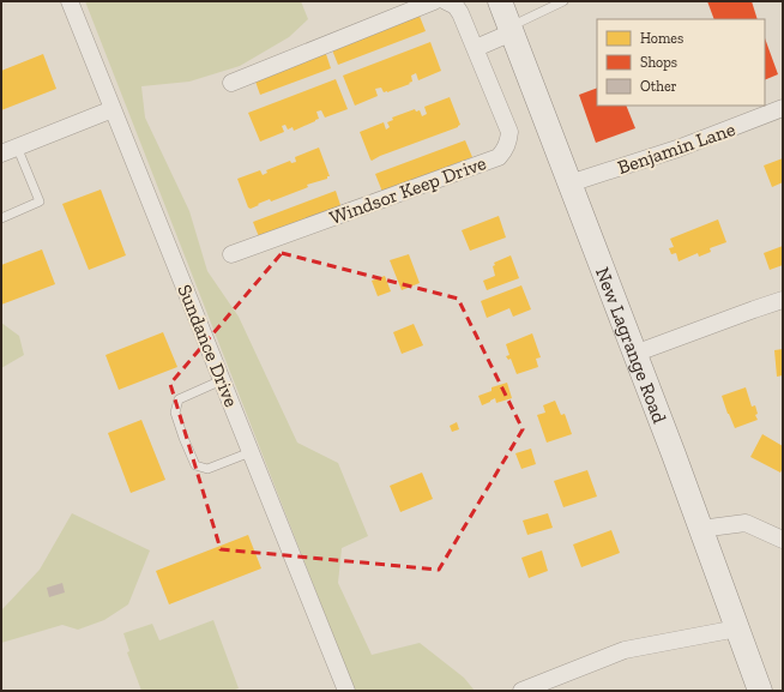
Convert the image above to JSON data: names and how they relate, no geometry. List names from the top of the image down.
{
  "streets": {
    "main road": ["New Lagrange Road"],
    "street": ["Benjamin Lane", "Windsor Keep Drive", "Sundance Drive"]
  },
  "crossings": [
    ["Benjamin Lane", "New Lagrange Road"]
  ],
  "legend": ["Homes", "Shops", "Other"]
}
